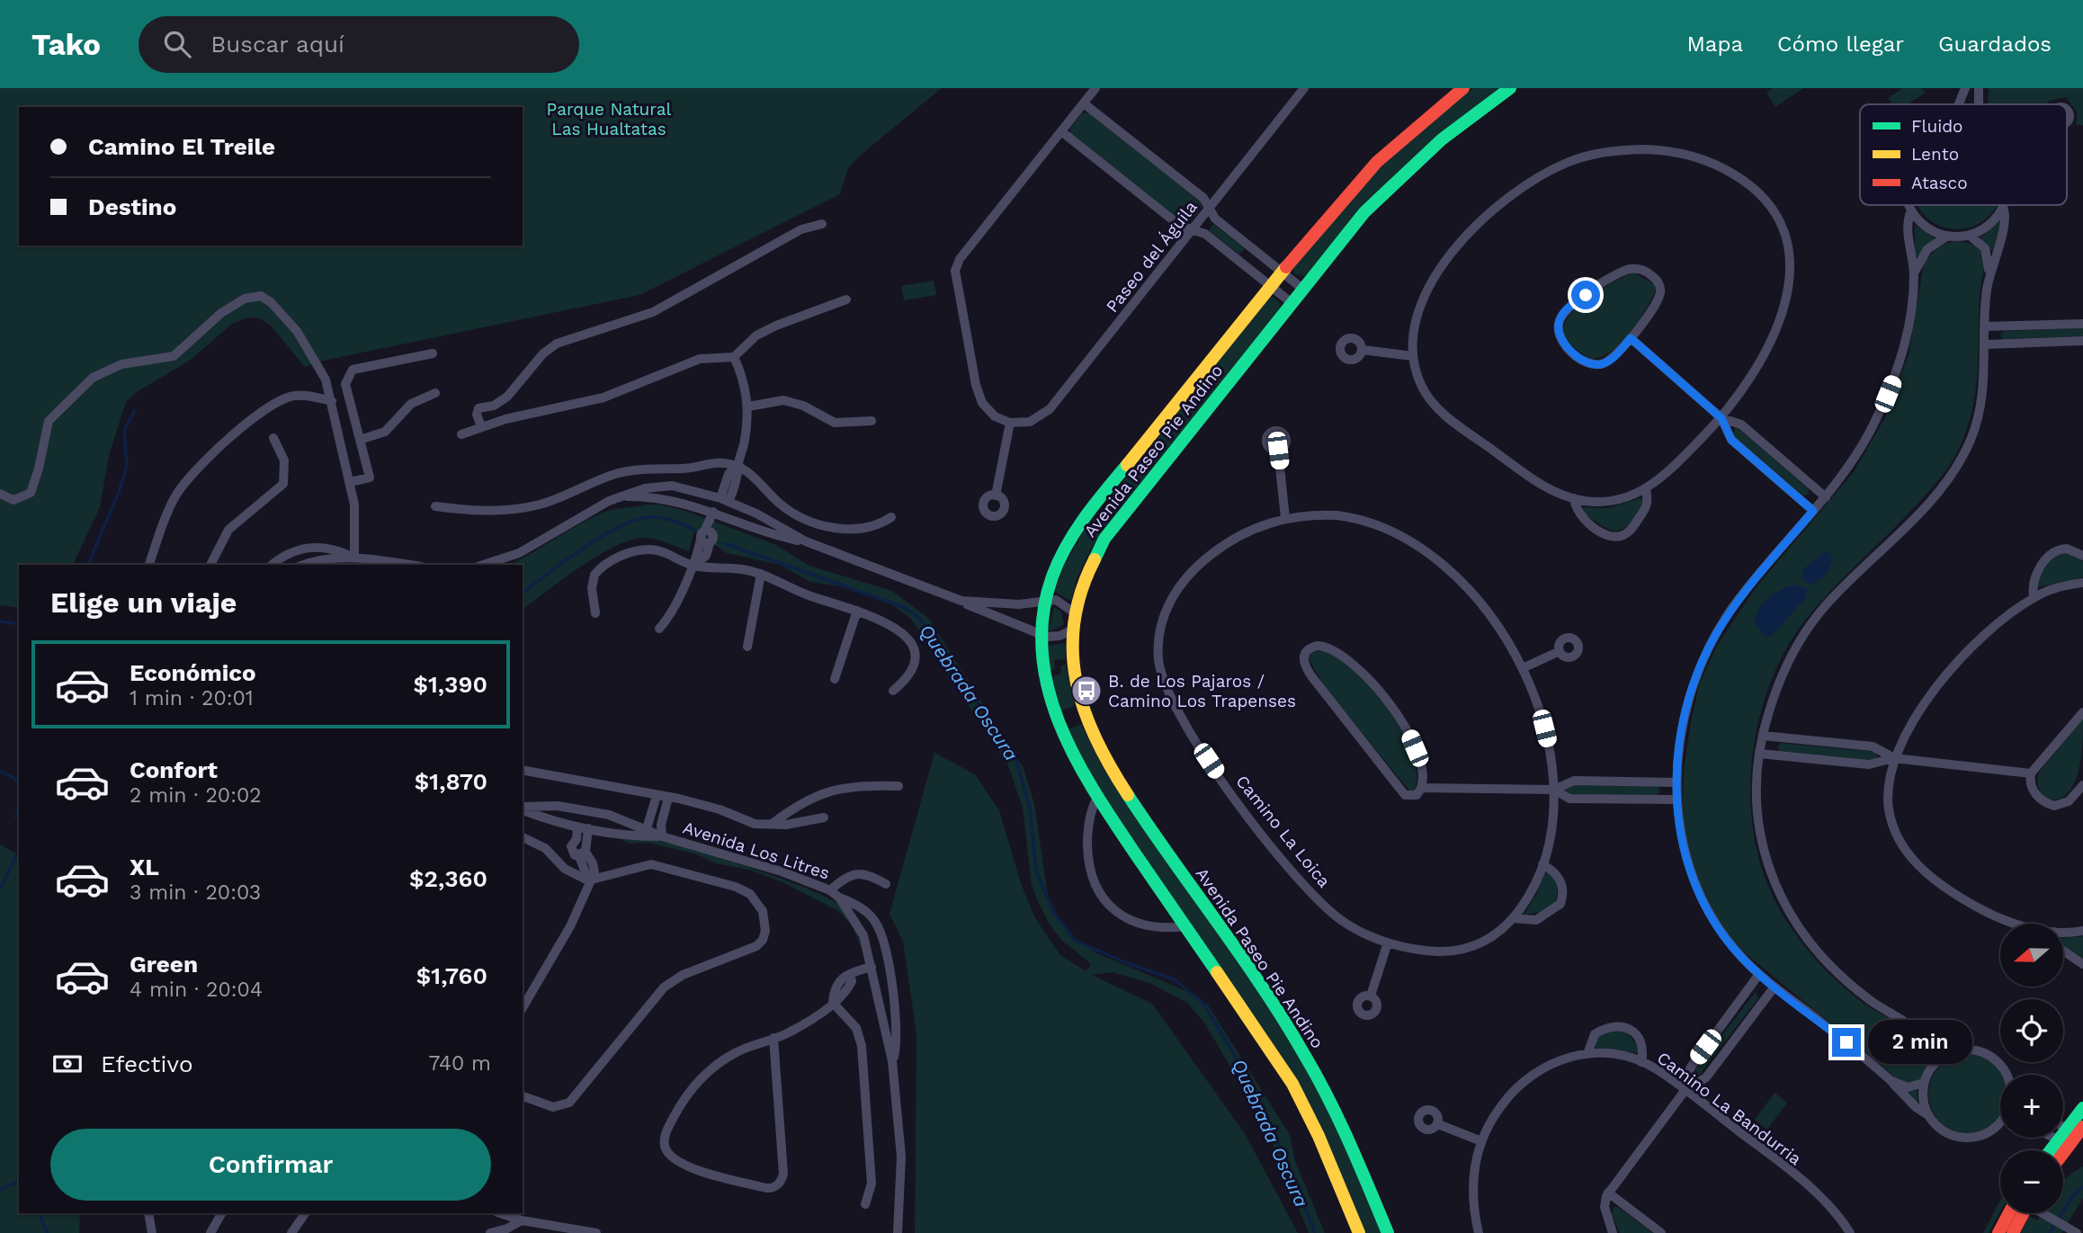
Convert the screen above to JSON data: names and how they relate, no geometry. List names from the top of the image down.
{
  "streets": {
    "main road": ["Avenida Paseo Pie Andino"],
    "street": [
      "Paseo del Águila",
      "Camino La Loica",
      "Avenida Los Litres",
      "Camino La Bandurria"
    ]
  },
  "water": ["Quebrada Oscura"],
  "parks": ["Parque Natural Las Hualtatas"],
  "places": {
    "bus stop": ["B. de Los Pajaros / Camino Los Trapenses"]
  },
  "legend": ["Fluido", "Lento", "Atasco"],
  "north": "left",
  "page": {
    "header": "Tako",
    "search": "Buscar aquí",
    "nav": ["Mapa", "Cómo llegar", "Guardados"],
    "banner": ["Camino El Treile", "Destino"],
    "heading": "Elige un viaje",
    "list": [
      {
        "name": "Económico",
        "note": "1 min · 20:01",
        "value": "$1,390"
      },
      {
        "name": "Confort",
        "note": "2 min · 20:02",
        "value": "$1,870"
      },
      {
        "name": "XL",
        "note": "3 min · 20:03",
        "value": "$2,360"
      },
      {
        "name": "Green",
        "note": "4 min · 20:04",
        "value": "$1,760"
      }
    ],
    "map_buttons": ["+", "−"],
    "bubble": "2 min",
    "pay": ["Efectivo", "740 m"],
    "buttons": "Confirmar"
  }
}
